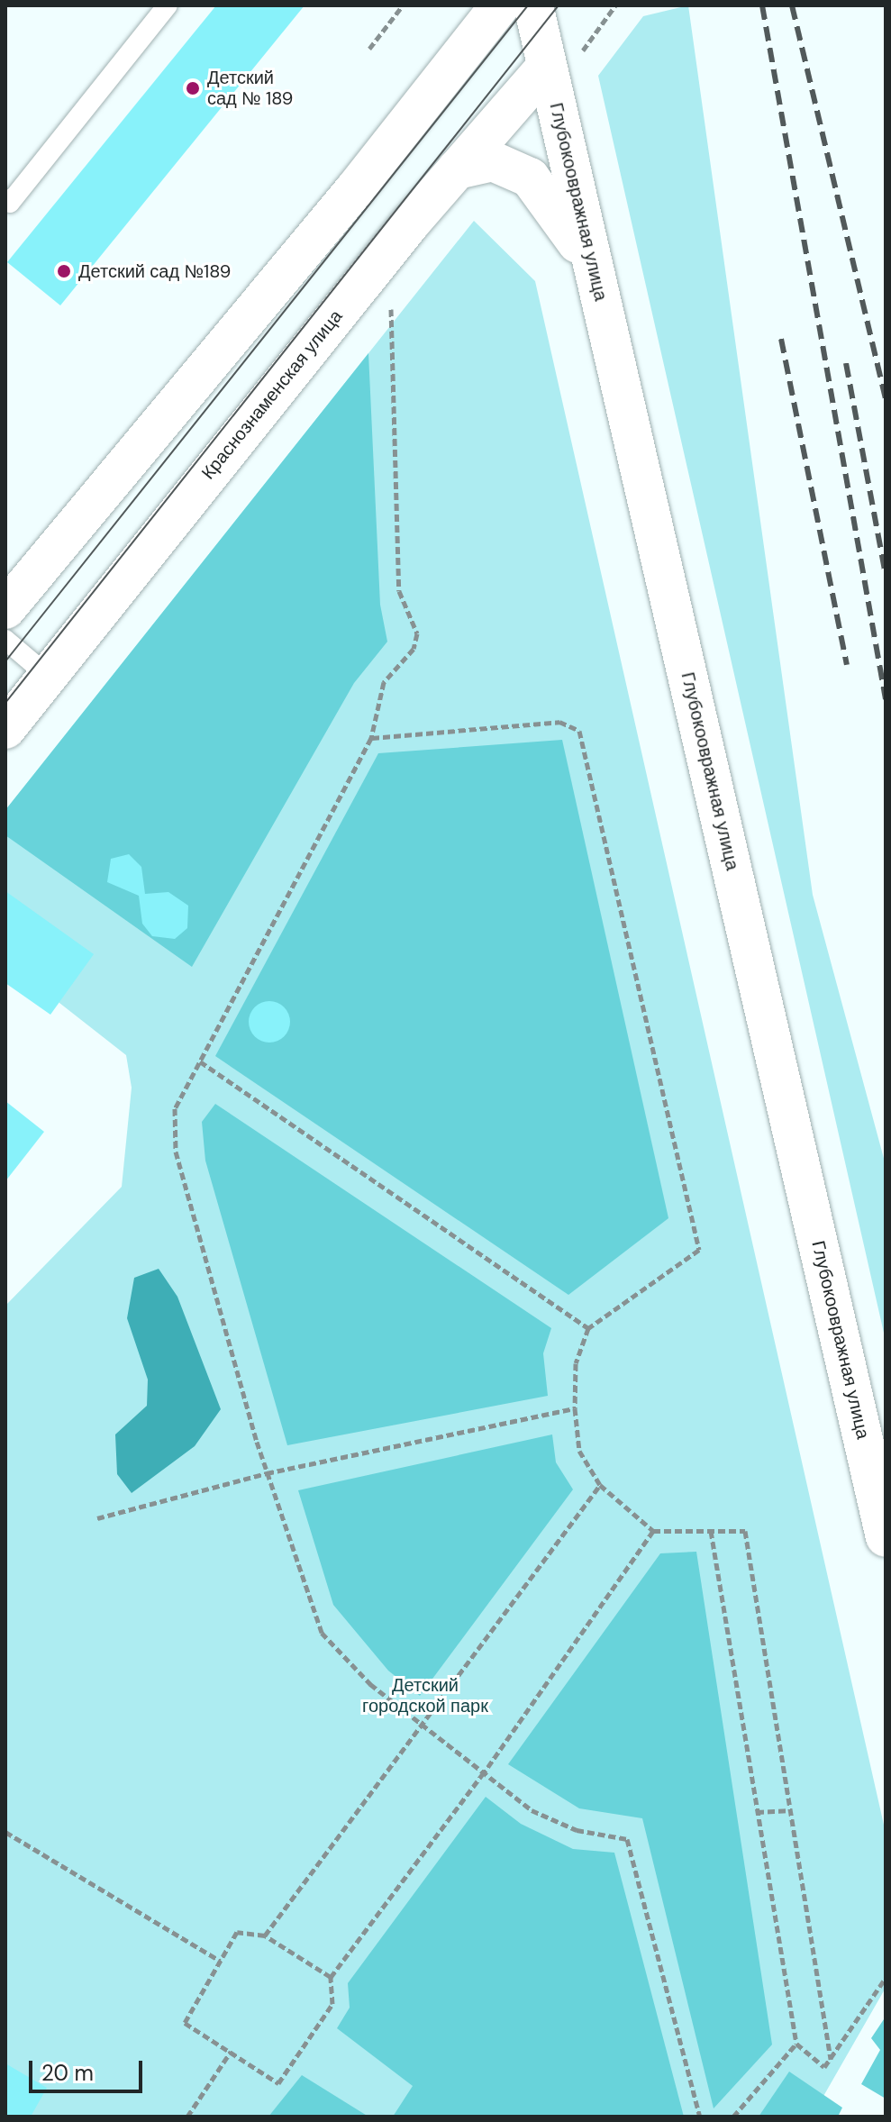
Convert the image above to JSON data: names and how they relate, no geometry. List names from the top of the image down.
{
  "streets": {
    "main road": ["Глубокоовражная улица", "Краснознаменская улица"]
  },
  "crossings": [
    ["Глубокоовражная улица", "Краснознаменская улица"]
  ],
  "parks": ["Детский городской парк"],
  "places": ["Детский сад № 189", "Детский сад №189"],
  "scale_bar": "20 m"
}
